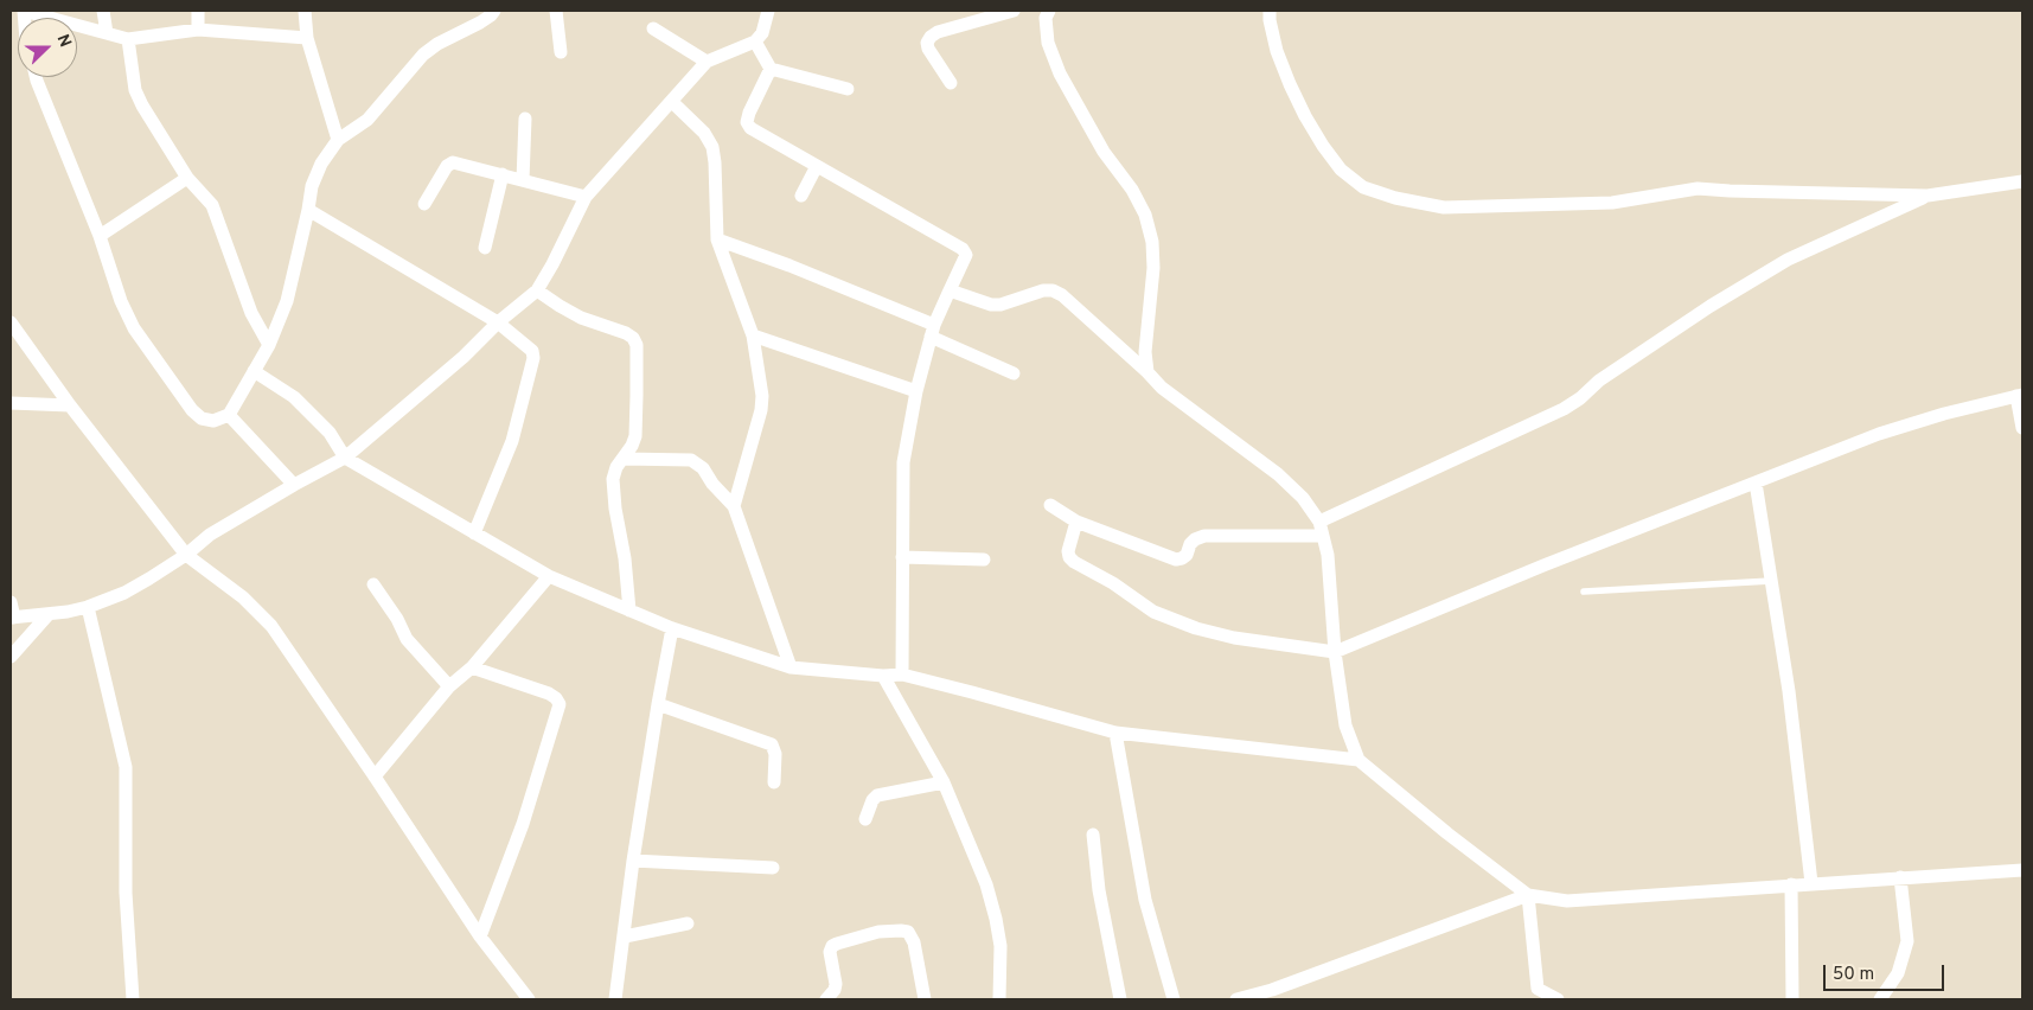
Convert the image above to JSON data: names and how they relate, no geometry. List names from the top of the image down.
{
  "scale_bar": "50 m",
  "north": "right"
}
